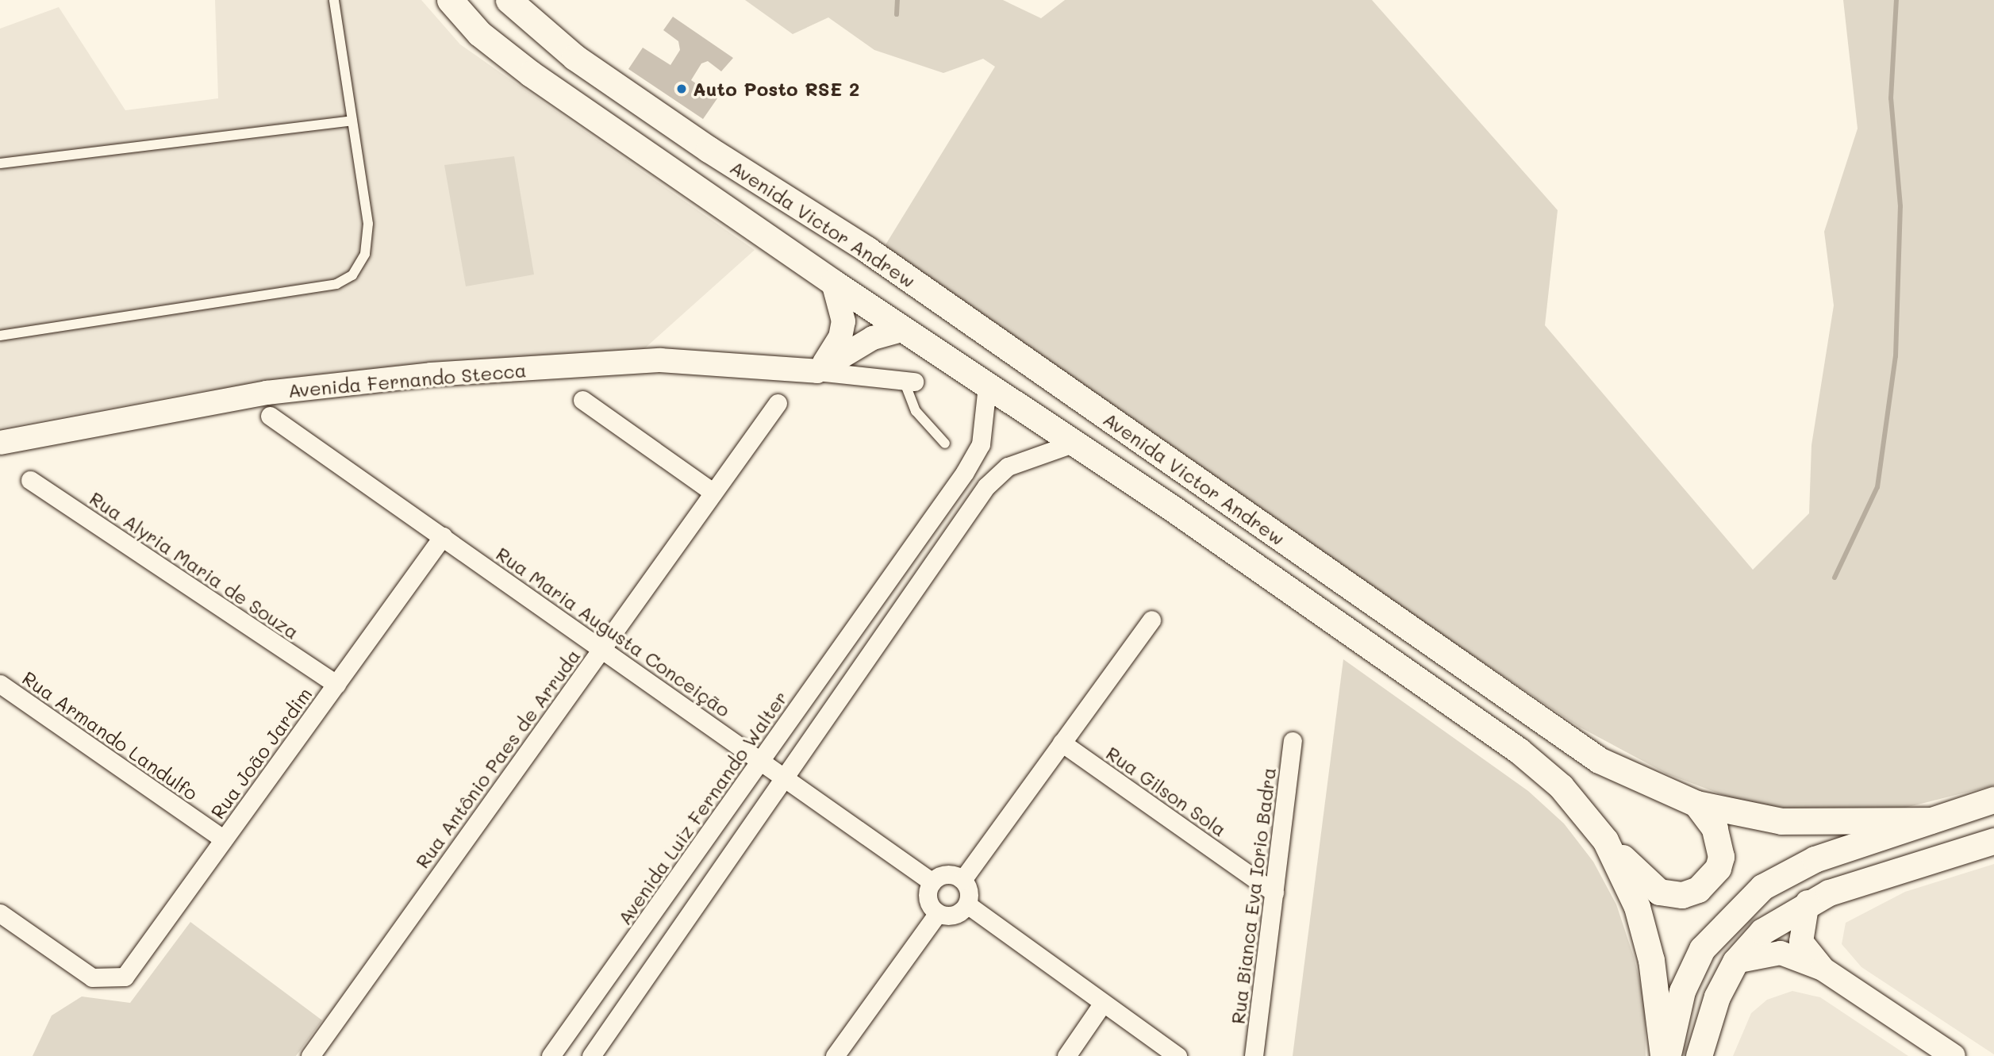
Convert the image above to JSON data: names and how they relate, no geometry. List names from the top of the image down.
{
  "streets": {
    "main road": ["Avenida Victor Andrew"],
    "street": [
      "Avenida Fernando Stecca",
      "Rua Alyria Maria de Souza",
      "Rua Maria Augusta Conceição",
      "Rua Armando Landulfo",
      "Rua João Jardim",
      "Rua Antônio Paes de Arruda",
      "Rua Gilson Sola",
      "Avenida Luiz Fernando Walter",
      "Rua Bianca Eva Iorio Badra"
    ]
  },
  "crossings": [
    ["Avenida Victor Andrew", "Avenida Luiz Fernando Walter"],
    ["Rua Alyria Maria de Souza", "Rua João Jardim"],
    ["Rua Maria Augusta Conceição", "Rua João Jardim"],
    ["Rua Maria Augusta Conceição", "Rua Antônio Paes de Arruda"],
    ["Rua Maria Augusta Conceição", "Avenida Luiz Fernando Walter"],
    ["Rua Armando Landulfo", "Rua João Jardim"],
    ["Rua Gilson Sola", "Rua Bianca Eva Iorio Badra"]
  ],
  "places": ["Auto Posto RSE 2"]
}
